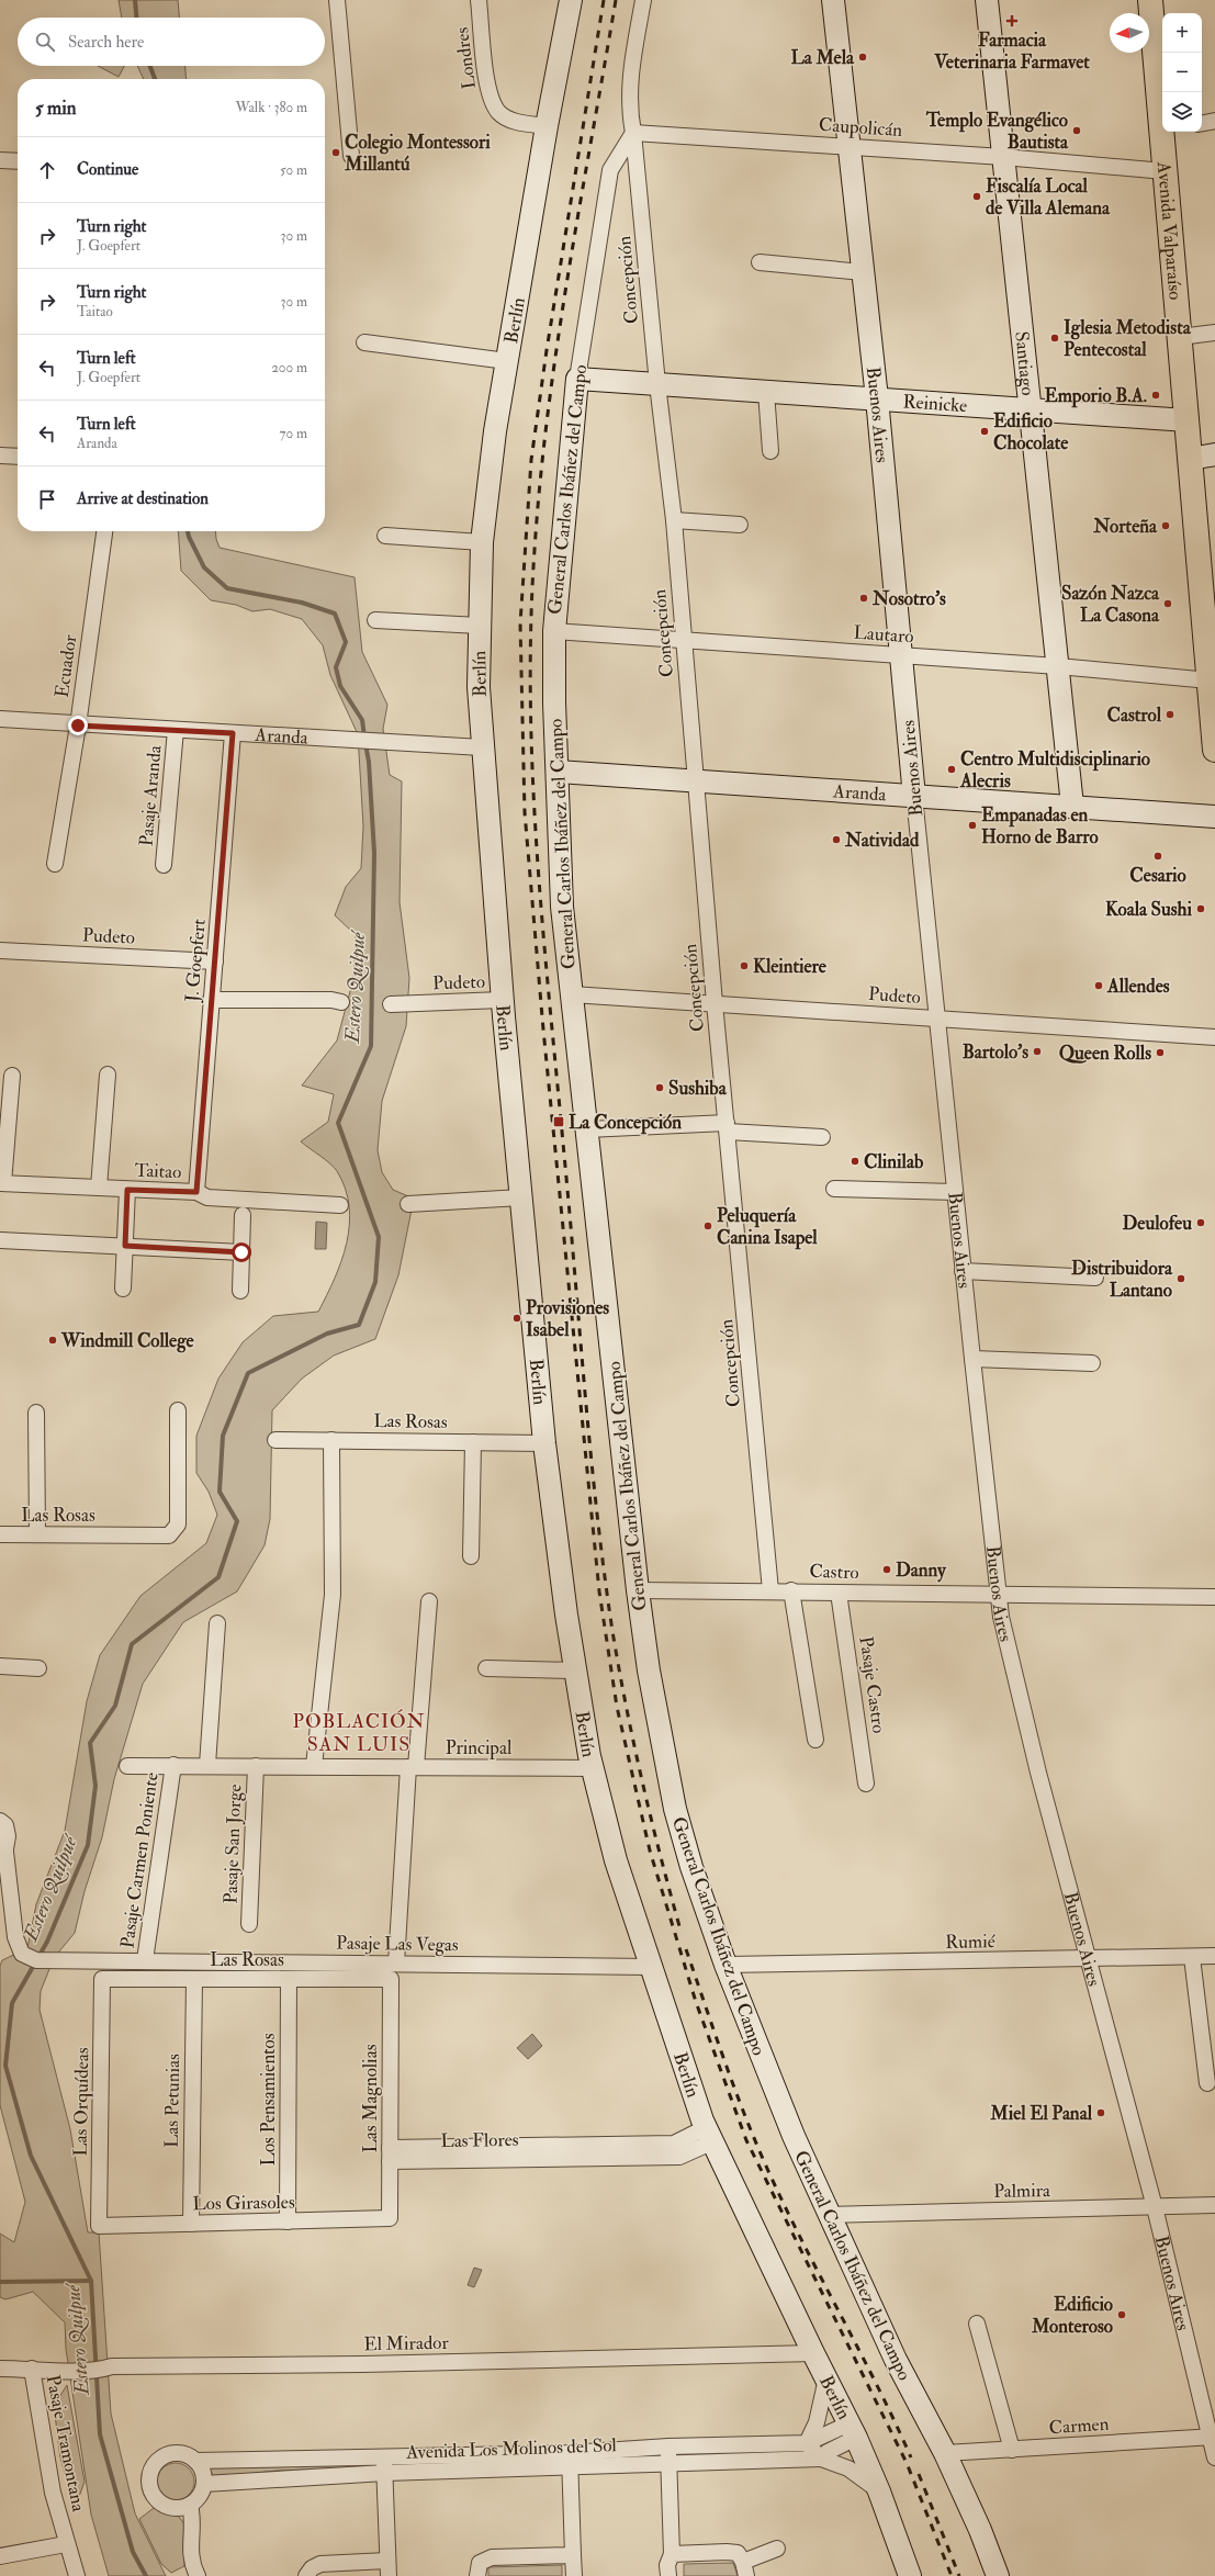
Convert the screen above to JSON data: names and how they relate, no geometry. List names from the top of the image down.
{
  "streets": {
    "main road": ["Avenida Valparaíso"],
    "street": [
      "Londres",
      "Caupolicán",
      "Concepción",
      "Berlín",
      "Santiago",
      "Reinicke",
      "Buenos Aires",
      "General Carlos Ibáñez del Campo",
      "Lautaro",
      "Ecuador",
      "Aranda",
      "Pasaje Aranda",
      "Pudeto",
      "J. Goepfert",
      "Taitao",
      "Las Rosas",
      "Castro",
      "Pasaje Castro",
      "Principal",
      "Pasaje San Jorge",
      "Pasaje Carmen Poniente",
      "Rumié",
      "Pasaje Las Vegas",
      "Las Magnolias",
      "Los Pensamientos",
      "Las Petunias",
      "Las Orquídeas",
      "Las Flores",
      "Palmira",
      "Los Girasoles",
      "El Mirador",
      "Carmen",
      "Pasaje Tramontana",
      "Avenida Los Molinos del Sol"
    ]
  },
  "crossings": [
    ["Londres", "Berlín"],
    ["Caupolicán", "Avenida Valparaíso"],
    ["Caupolicán", "Concepción"],
    ["Caupolicán", "Santiago"],
    ["Caupolicán", "Buenos Aires"],
    ["Caupolicán", "General Carlos Ibáñez del Campo"],
    ["Avenida Valparaíso", "Reinicke"],
    ["Avenida Valparaíso", "Lautaro"],
    ["Concepción", "Reinicke"],
    ["Concepción", "General Carlos Ibáñez del Campo"],
    ["Concepción", "Lautaro"],
    ["Concepción", "Aranda"],
    ["Concepción", "Pudeto"],
    ["Concepción", "Castro"],
    ["Berlín", "Aranda"],
    ["Berlín", "Pudeto"],
    ["Berlín", "Las Rosas"],
    ["Berlín", "Principal"],
    ["Berlín", "Pasaje Las Vegas"],
    ["Berlín", "Las Flores"],
    ["Berlín", "El Mirador"],
    ["Berlín", "Avenida Los Molinos del Sol"],
    ["Santiago", "Reinicke"],
    ["Santiago", "Lautaro"],
    ["Santiago", "Aranda"],
    ["Reinicke", "Buenos Aires"],
    ["Reinicke", "General Carlos Ibáñez del Campo"],
    ["Buenos Aires", "Lautaro"],
    ["Buenos Aires", "Aranda"],
    ["Buenos Aires", "Pudeto"],
    ["Buenos Aires", "Castro"],
    ["Buenos Aires", "Rumié"],
    ["Buenos Aires", "Palmira"],
    ["Buenos Aires", "Carmen"],
    ["General Carlos Ibáñez del Campo", "Lautaro"],
    ["General Carlos Ibáñez del Campo", "Aranda"],
    ["General Carlos Ibáñez del Campo", "Pudeto"],
    ["General Carlos Ibáñez del Campo", "Castro"],
    ["General Carlos Ibáñez del Campo", "Rumié"],
    ["General Carlos Ibáñez del Campo", "Palmira"],
    ["General Carlos Ibáñez del Campo", "Carmen"],
    ["Ecuador", "Aranda"],
    ["Aranda", "Pasaje Aranda"],
    ["Aranda", "J. Goepfert"],
    ["Pudeto", "J. Goepfert"],
    ["J. Goepfert", "Taitao"],
    ["Las Rosas", "Las Magnolias"],
    ["Las Rosas", "Los Pensamientos"],
    ["Las Rosas", "Las Petunias"],
    ["Las Rosas", "Las Orquídeas"],
    ["Castro", "Pasaje Castro"],
    ["Principal", "Pasaje San Jorge"],
    ["Principal", "Pasaje Carmen Poniente"],
    ["Pasaje Carmen Poniente", "Pasaje Las Vegas"],
    ["Las Magnolias", "Las Flores"],
    ["Las Magnolias", "Los Girasoles"],
    ["Los Pensamientos", "Los Girasoles"],
    ["Las Petunias", "Los Girasoles"],
    ["Las Orquídeas", "Los Girasoles"],
    ["El Mirador", "Pasaje Tramontana"]
  ],
  "districts": ["POBLACIÓN SAN LUIS"],
  "water": ["Estero Quilpué"],
  "places": {
    "health": ["Farmacia Veterinaria Farmavet"],
    "other": [
      "La Mela",
      "Templo Evangélico Bautista",
      "Colegio Montessori Millantú",
      "Fiscalía Local de Villa Alemana",
      "Iglesia Metodista Pentecostal",
      "Emporio B.A.",
      "Edificio Chocolate",
      "Norteña",
      "Nosotro's",
      "Sazón Nazca La Casona",
      "Castrol",
      "Centro Multidisciplinario Alecris",
      "Empanadas en Horno de Barro",
      "Natividad",
      "Cesario",
      "Koala Sushi",
      "Kleintiere",
      "Allendes",
      "Bartolo's",
      "Queen Rolls",
      "Sushiba",
      "Clinilab",
      "Deulofeu",
      "Peluquería Canina Isapel",
      "Distribuidora Lantano",
      "Provisiones Isabel",
      "Windmill College",
      "Danny",
      "Miel El Panal",
      "Edificio Monteroso"
    ],
    "transit": ["La Concepción"]
  },
  "north": "left",
  "page": {
    "map_buttons": ["+", "−"],
    "search": "Search here",
    "heading": ["5 min", "Walk · 380 m"],
    "list": [
      ["Continue", "50 m"],
      ["Turn right", "J. Goepfert", "30 m"],
      ["Turn right", "Taitao", "30 m"],
      ["Turn left", "J. Goepfert", "200 m"],
      ["Turn left", "Aranda", "70 m"],
      "Arrive at destination"
    ]
  }
}
